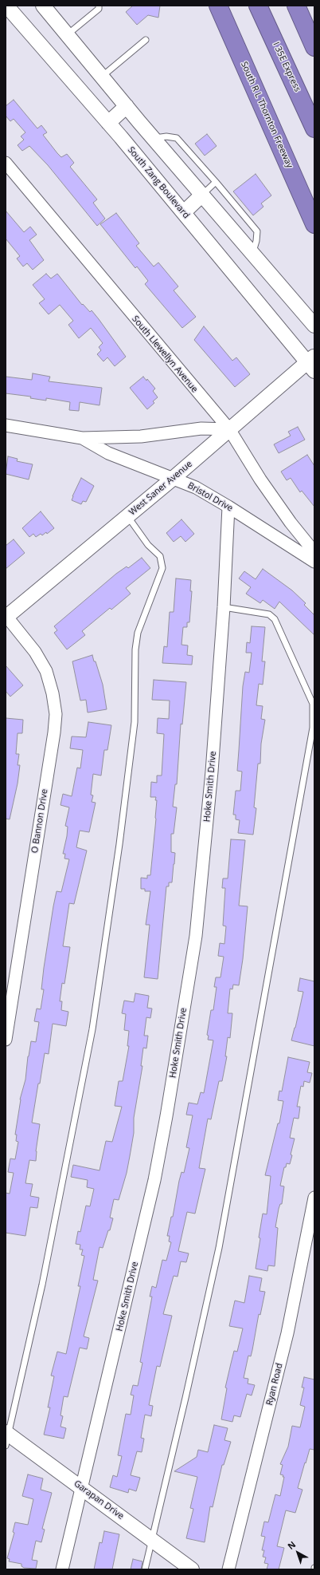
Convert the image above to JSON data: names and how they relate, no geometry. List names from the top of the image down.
{
  "streets": {
    "highway": ["I 35E Express", "South R L Thornton Freeway"],
    "street": [
      "South Zang Boulevard",
      "South Llewellyn Avenue",
      "West Saner Avenue",
      "Bristol Drive",
      "Hoke Smith Drive",
      "O Bannon Drive",
      "Ryan Road",
      "Garapan Drive"
    ]
  },
  "crossings": [
    ["South Zang Boulevard", "West Saner Avenue"],
    ["South Llewellyn Avenue", "West Saner Avenue"],
    ["South Llewellyn Avenue", "Bristol Drive"],
    ["West Saner Avenue", "Bristol Drive"],
    ["West Saner Avenue", "O Bannon Drive"],
    ["Bristol Drive", "Hoke Smith Drive"],
    ["Hoke Smith Drive", "Garapan Drive"]
  ],
  "north": "top left"
}
